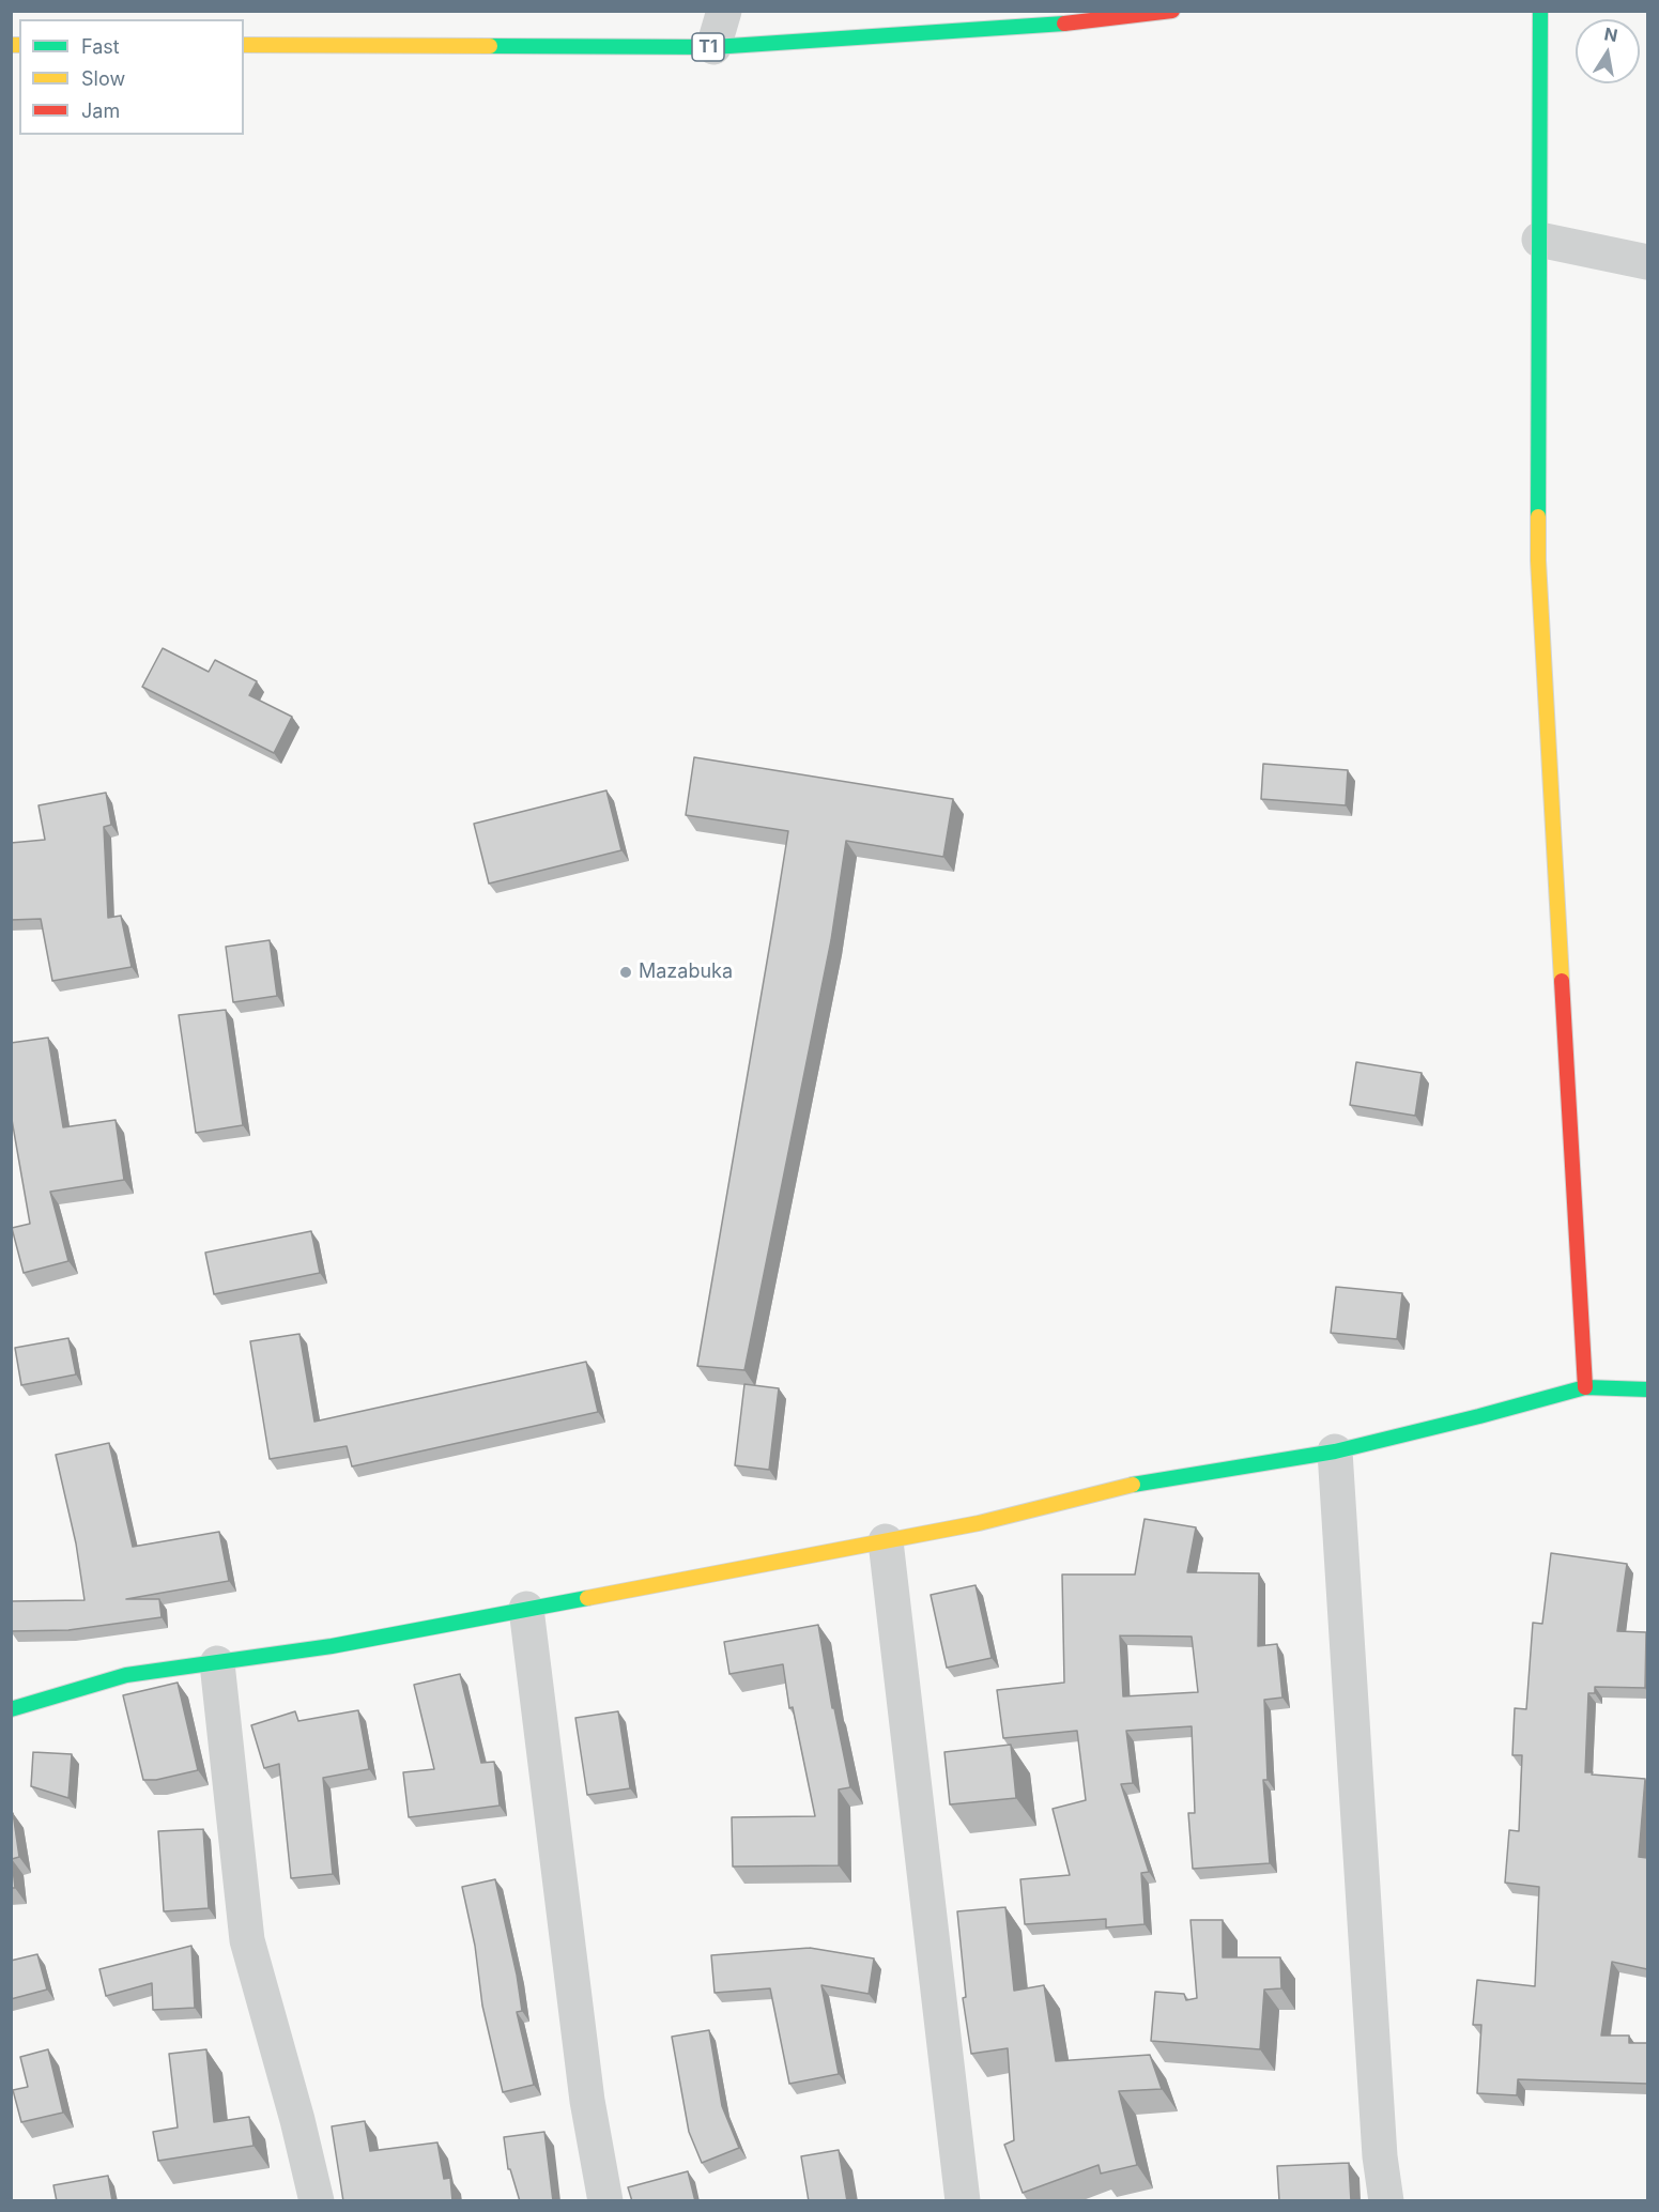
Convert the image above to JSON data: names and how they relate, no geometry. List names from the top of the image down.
{
  "streets": {
    "main road": ["T1"]
  },
  "places": ["Mazabuka"],
  "legend": ["Fast", "Slow", "Jam"],
  "north": "top"
}
